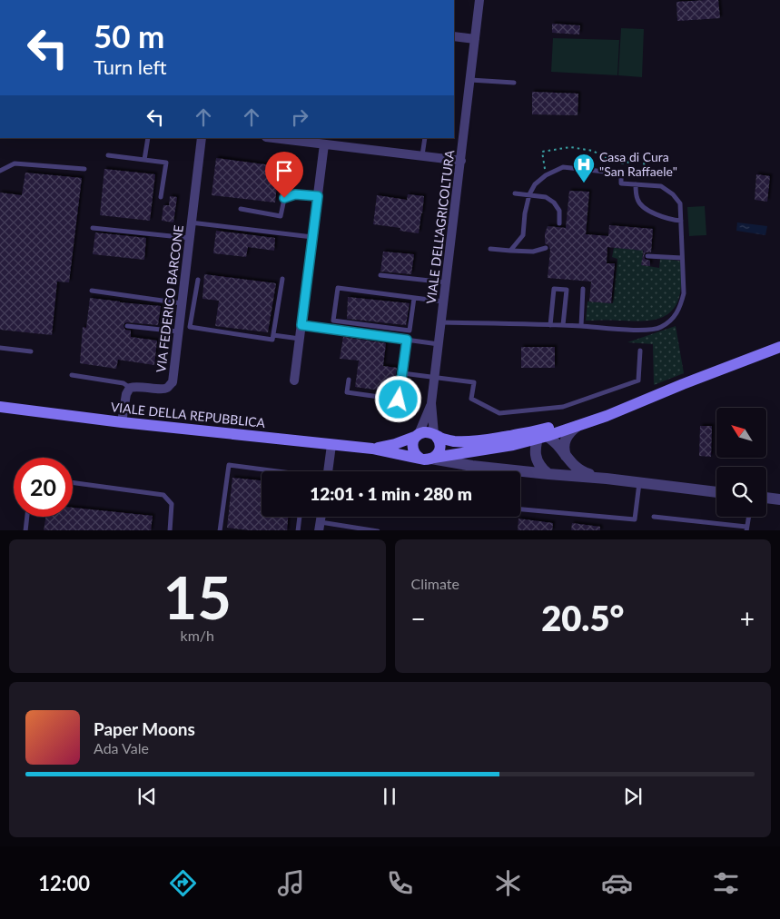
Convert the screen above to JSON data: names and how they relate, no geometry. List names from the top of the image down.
{
  "streets": {
    "main road": ["VIALE DELLA REPUBBLICA"],
    "street": ["VIALE DELL'AGRICOLTURA", "VIA FEDERICO BARCONE"]
  },
  "crossings": [
    ["VIALE DELL'AGRICOLTURA", "VIALE DELLA REPUBBLICA"]
  ],
  "places": {
    "hospital": ["Casa di Cura \"San Raffaele\""]
  },
  "north": "top left",
  "page": {
    "turn": ["50 m", "Turn left"],
    "limit": "20",
    "trip": "12:01 · 1 min · 280 m",
    "tile": [
      ["15", "km/h"],
      "Climate"
    ],
    "heat": ["−", "20.5°", "+"],
    "song": ["Paper Moons", "Ada Vale"],
    "tabs": "12:00"
  }
}
